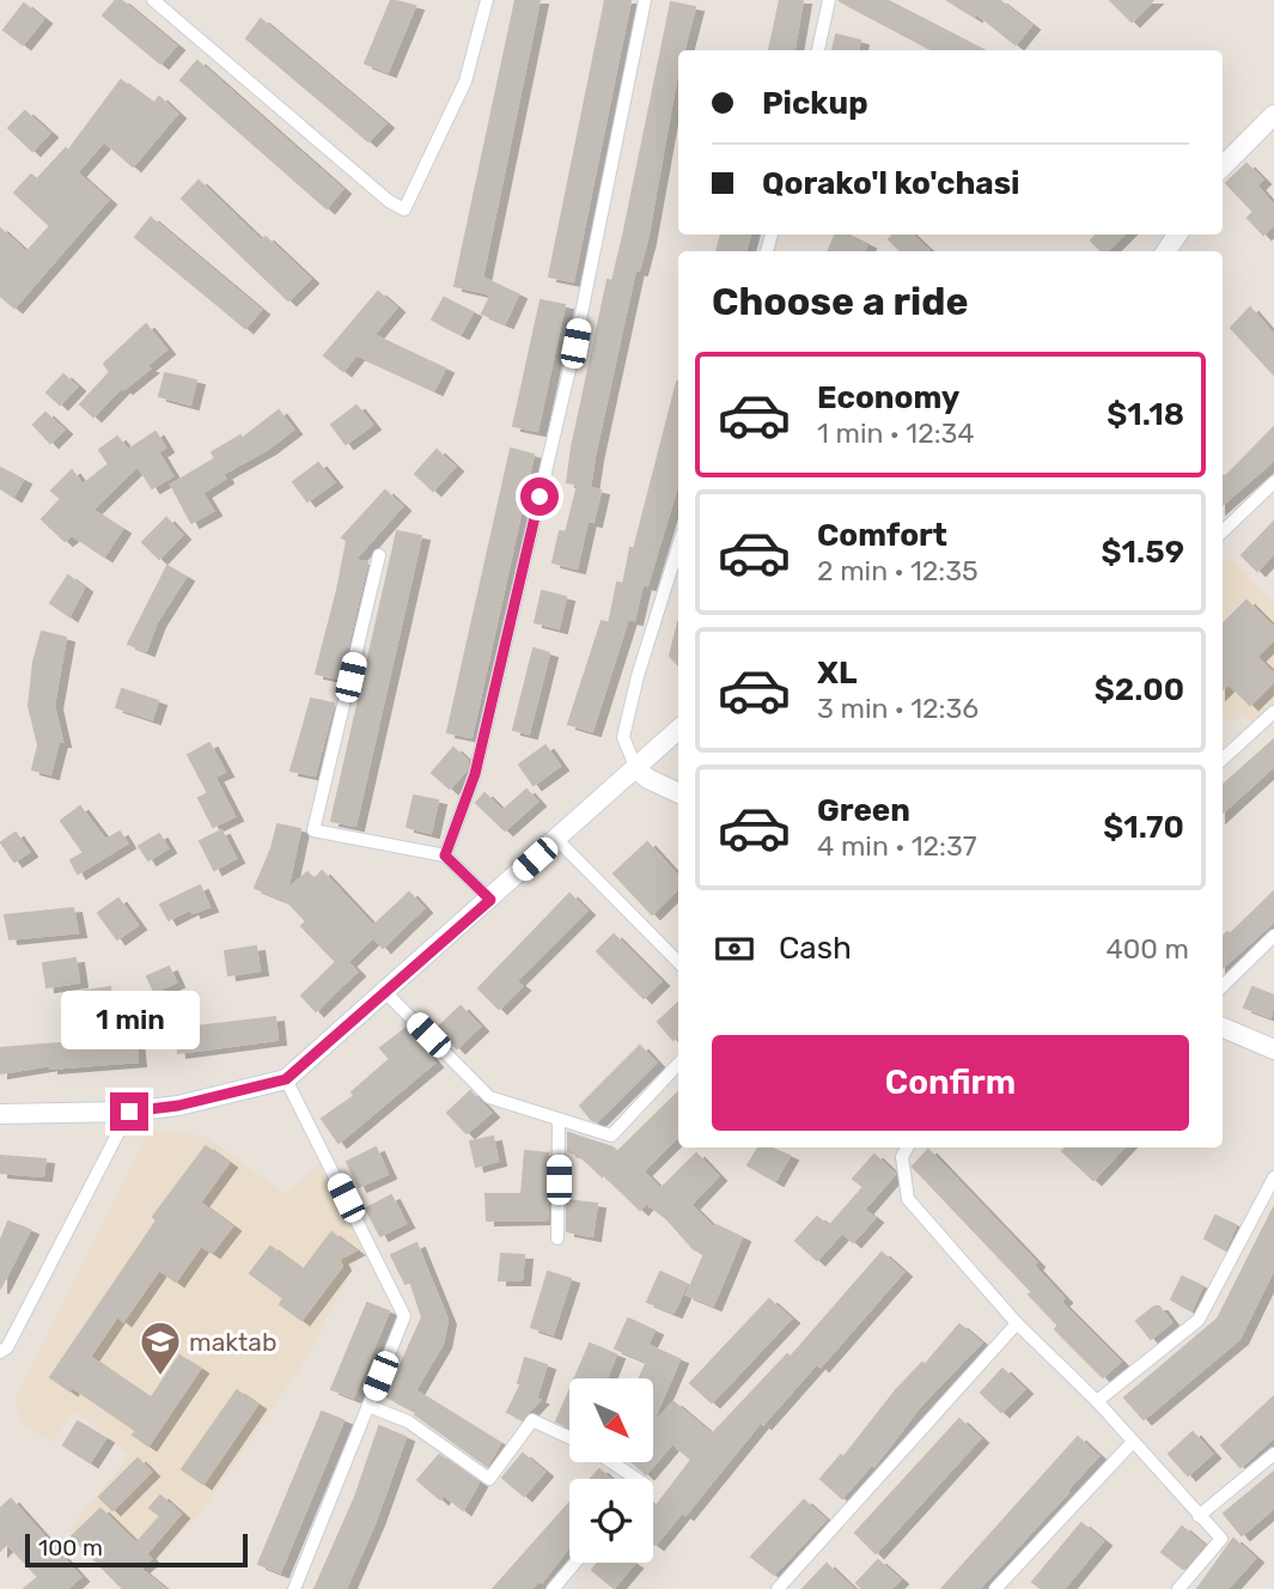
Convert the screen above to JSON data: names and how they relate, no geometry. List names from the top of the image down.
{
  "places": {
    "school or university": ["maktab"]
  },
  "scale_bar": "100 m",
  "north": "bottom right",
  "page": {
    "banner": ["Pickup", "Qorako'l ko'chasi"],
    "heading": "Choose a ride",
    "list": [
      {
        "name": "Economy",
        "note": "1 min · 12:34",
        "value": "$1.18"
      },
      {
        "name": "Comfort",
        "note": "2 min · 12:35",
        "value": "$1.59"
      },
      {
        "name": "XL",
        "note": "3 min · 12:36",
        "value": "$2.00"
      },
      {
        "name": "Green",
        "note": "4 min · 12:37",
        "value": "$1.70"
      }
    ],
    "pay": ["Cash", "400 m"],
    "bubble": "1 min",
    "buttons": "Confirm",
    "scale": "100 m"
  }
}
